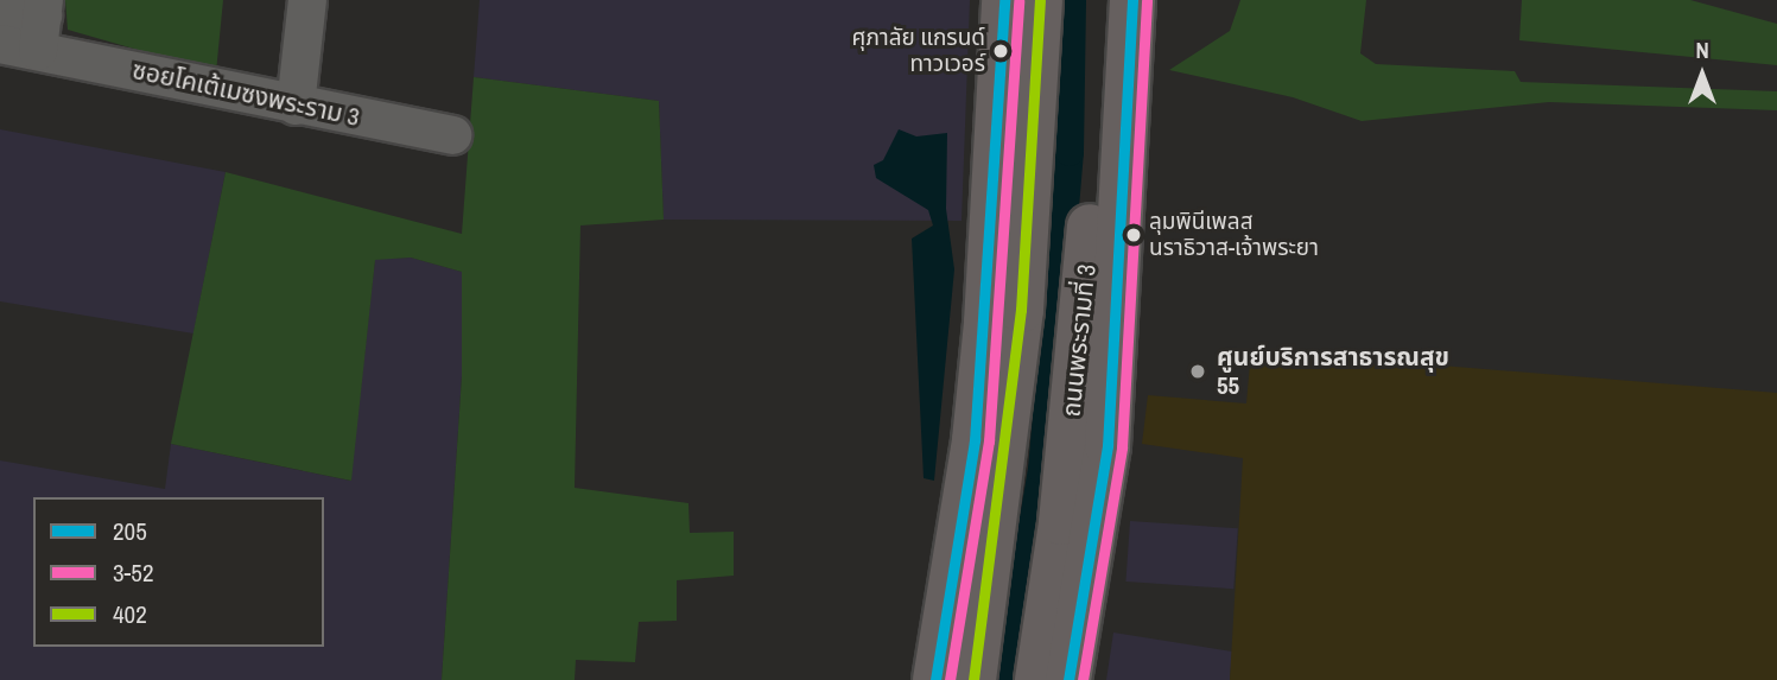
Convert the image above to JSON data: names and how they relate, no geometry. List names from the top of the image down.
{
  "streets": {
    "main road": ["ถนนพระรามที่ 3"],
    "street": ["ซอยโคเต้เมซงพระราม 3"]
  },
  "places": ["ศุภาลัย แกรนด์ ทาวเวอร์", "ลุมพินีเพลส นราธิวาส-เจ้าพระยา", "ศูนย์บริการสาธารณสุข 55"],
  "lines": ["transit line 205", "transit line 402", "transit line 3-52"],
  "legend": ["205", "3-52", "402"],
  "north": "top"
}
